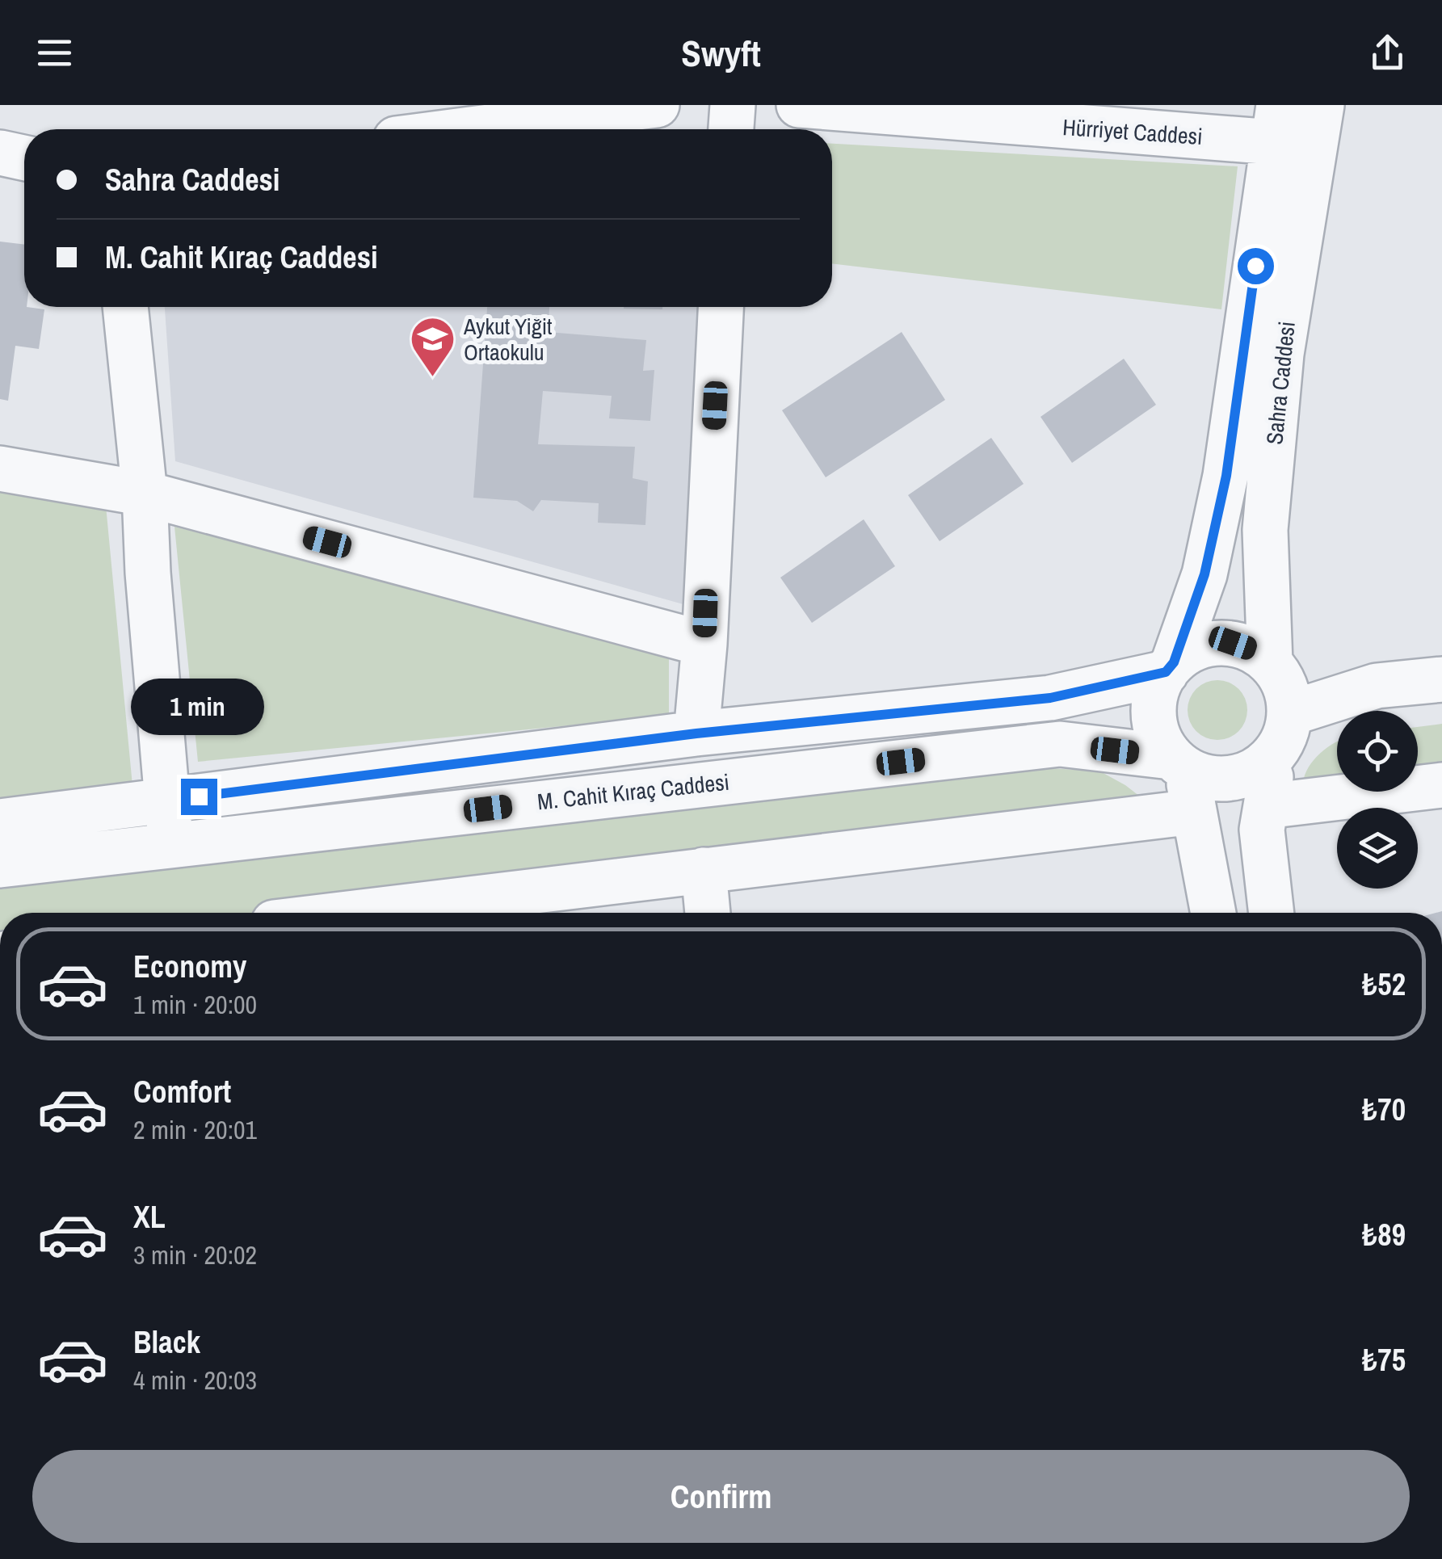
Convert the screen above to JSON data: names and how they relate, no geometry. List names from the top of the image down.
{
  "streets": {
    "street": ["Hürriyet Caddesi", "Sahra Caddesi", "M. Cahit Kıraç Caddesi"]
  },
  "crossings": [
    ["Hürriyet Caddesi", "Sahra Caddesi"],
    ["Sahra Caddesi", "M. Cahit Kıraç Caddesi"]
  ],
  "places": {
    "school or university": ["Aykut Yiğit Ortaokulu"]
  },
  "page": {
    "header": "Swyft",
    "banner": ["Sahra Caddesi", "M. Cahit Kıraç Caddesi"],
    "bubble": "1 min",
    "list": [
      {
        "name": "Economy",
        "note": "1 min · 20:00",
        "value": "₺52"
      },
      {
        "name": "Comfort",
        "note": "2 min · 20:01",
        "value": "₺70"
      },
      {
        "name": "XL",
        "note": "3 min · 20:02",
        "value": "₺89"
      },
      {
        "name": "Black",
        "note": "4 min · 20:03",
        "value": "₺75"
      }
    ],
    "buttons": "Confirm"
  }
}
